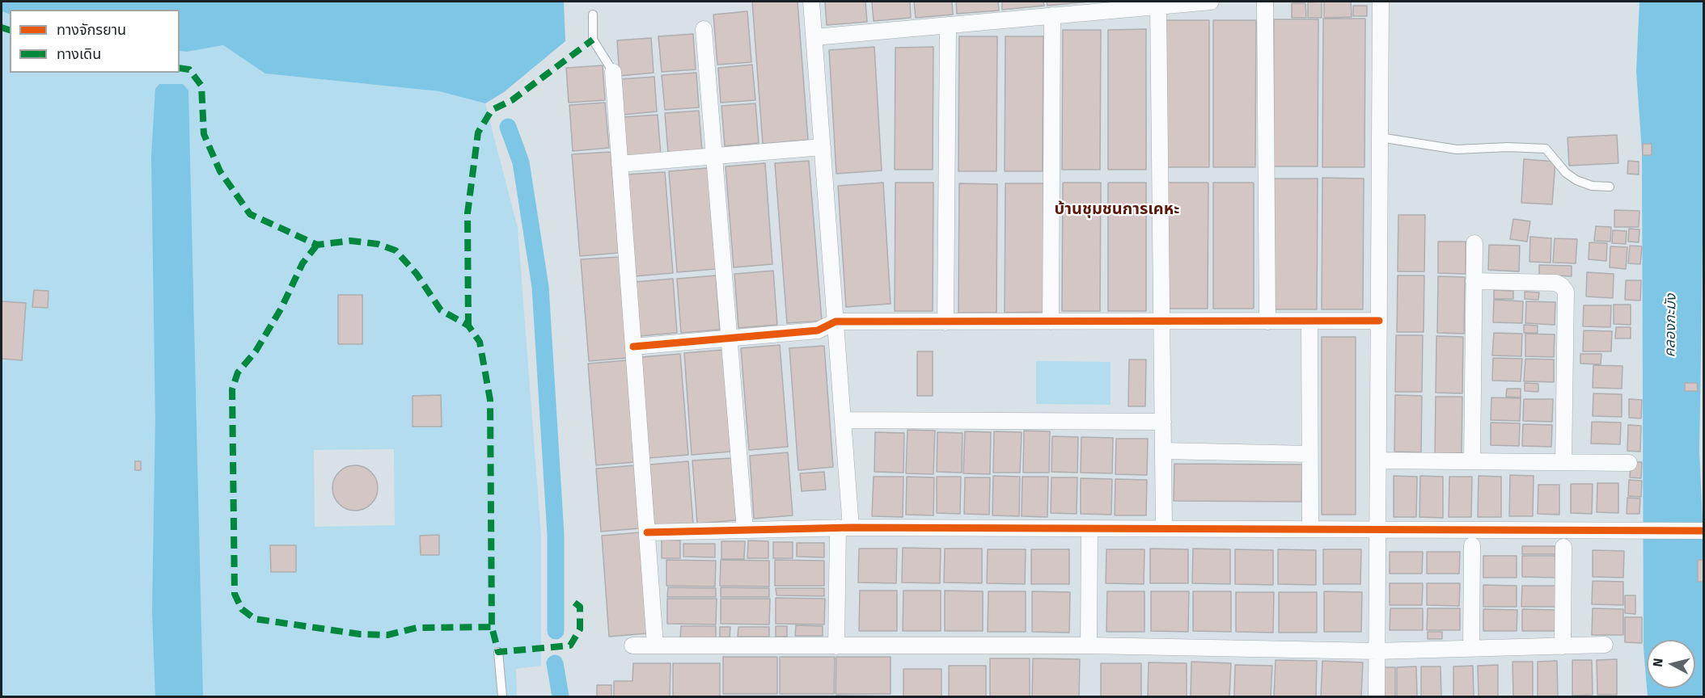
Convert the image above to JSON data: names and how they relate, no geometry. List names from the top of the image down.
{
  "districts": ["บ้านชุมชนการเคหะ"],
  "water": ["คลองกะมัง"],
  "legend": ["ทางจักรยาน", "ทางเดิน"],
  "north": "left"
}
